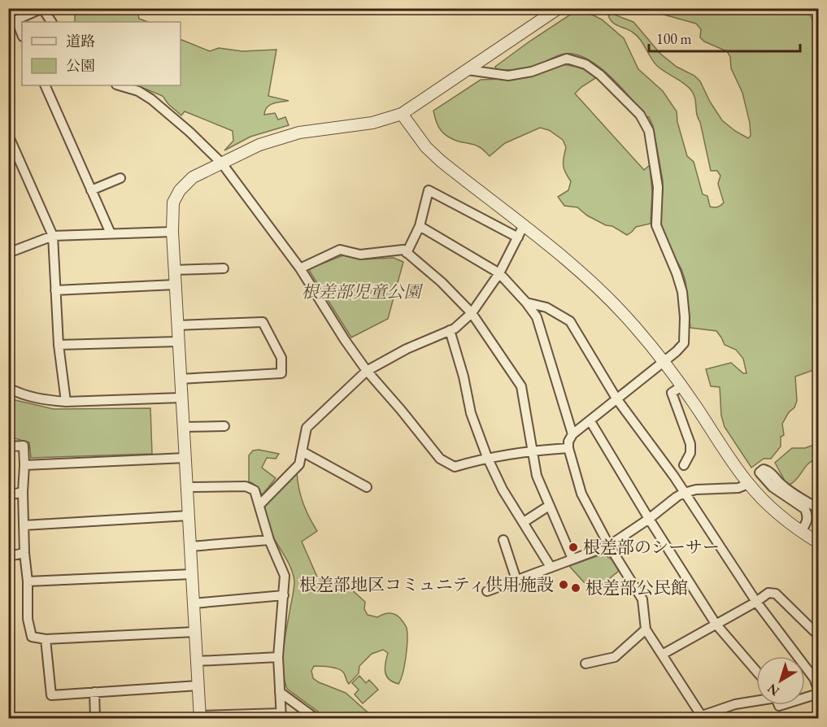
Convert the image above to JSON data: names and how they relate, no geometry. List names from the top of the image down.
{
  "parks": ["根差部児童公園"],
  "places": ["根差部のシーサー", "根差部地区コミュニティ供用施設", "根差部公民館"],
  "legend": ["道路", "公園"],
  "scale_bar": "100 m",
  "north": "bottom left"
}
